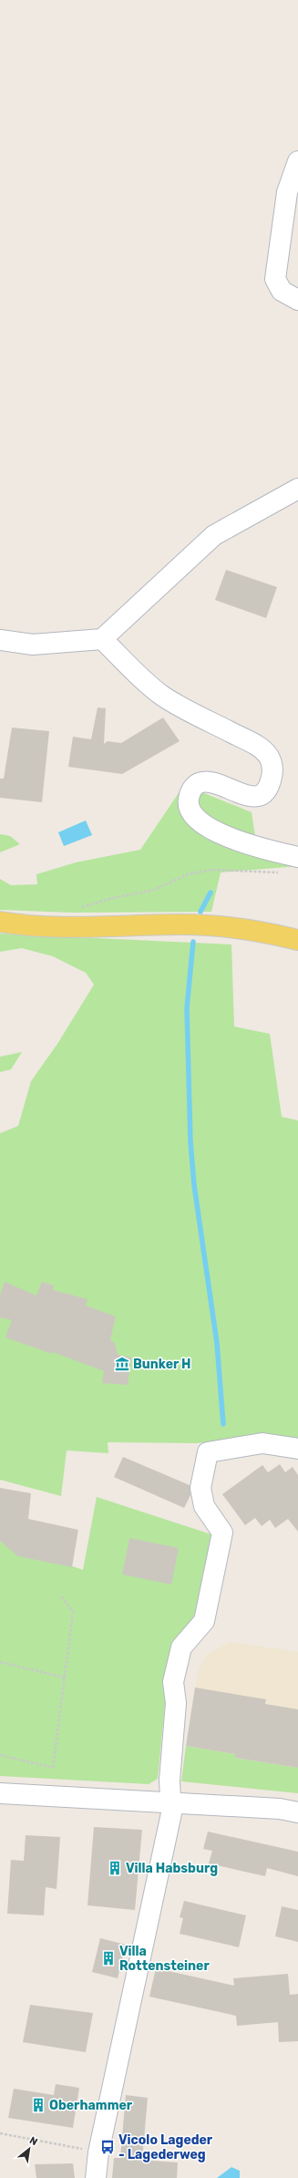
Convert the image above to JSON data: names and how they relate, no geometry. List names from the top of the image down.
{
  "places": {
    "museum": ["Bunker H"],
    "building": ["Villa Habsburg", "Villa Rottensteiner", "Oberhammer"],
    "bus stop": ["Vicolo Lageder - Lagederweg"]
  },
  "north": "top right"
}
